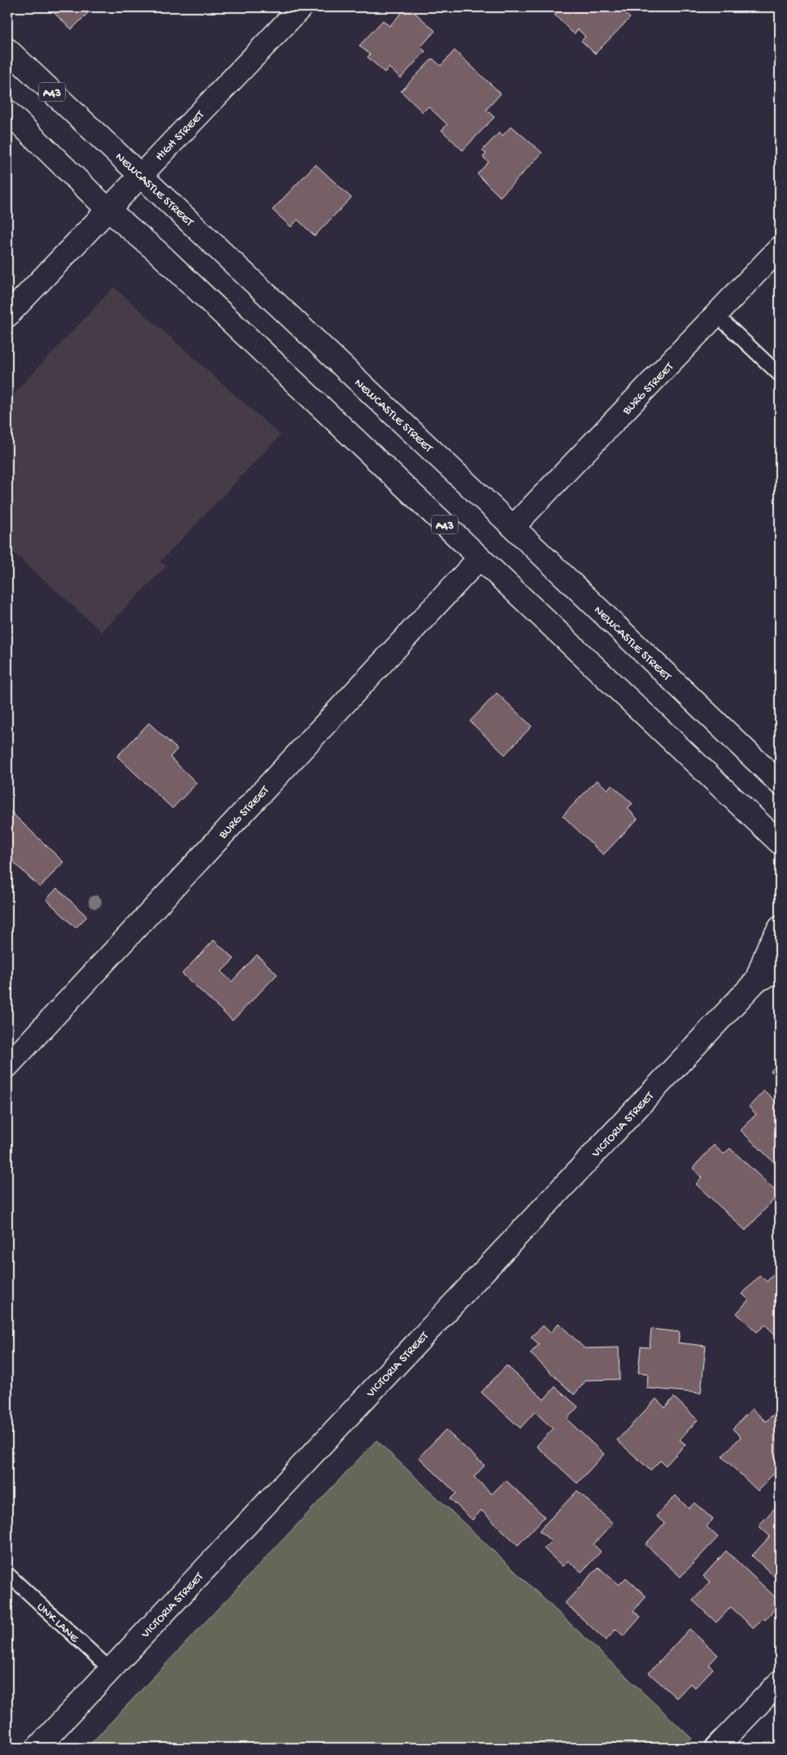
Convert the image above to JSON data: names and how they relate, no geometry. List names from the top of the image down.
{
  "streets": {
    "main road": [
      "A43",
      "HIGH STREET",
      "NEWCASTLE STREET",
      "BURG STREET",
      "VICTORIA STREET"
    ],
    "lane": ["UNK LANE"]
  },
  "crossings": [
    ["A43", "HIGH STREET"],
    ["A43", "BURG STREET"],
    ["HIGH STREET", "NEWCASTLE STREET"],
    ["NEWCASTLE STREET", "BURG STREET"],
    ["VICTORIA STREET", "UNK LANE"]
  ]
}
